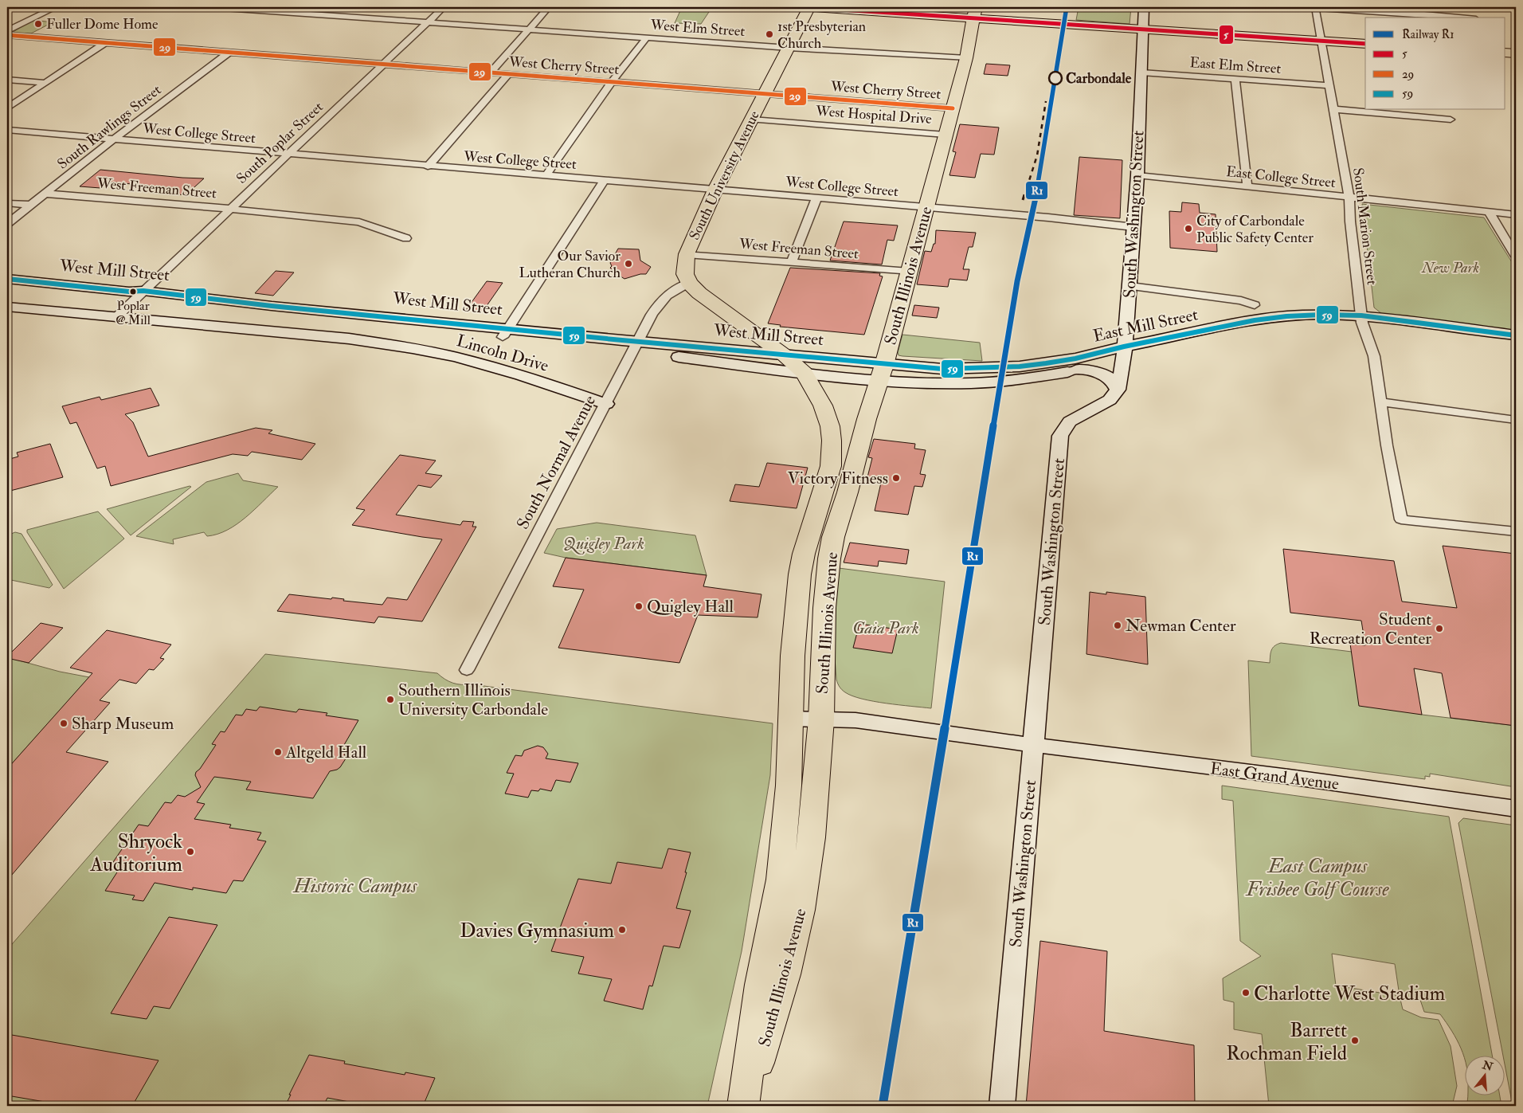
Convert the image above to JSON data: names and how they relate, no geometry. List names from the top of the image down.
{
  "streets": {
    "highway": ["South University Avenue", "South Illinois Avenue"],
    "main road": [
      "South Washington Street",
      "West Mill Street",
      "East Mill Street",
      "Lincoln Drive",
      "East Grand Avenue"
    ],
    "street": [
      "West Elm Street",
      "West Cherry Street",
      "East Elm Street",
      "West Hospital Drive",
      "South Rawlings Street",
      "West College Street",
      "South Poplar Street",
      "East College Street",
      "West Freeman Street",
      "South Marion Street",
      "South Normal Avenue"
    ]
  },
  "crossings": [
    ["West Elm Street", "South Poplar Street"],
    ["West Elm Street", "South University Avenue"],
    ["West Elm Street", "South Illinois Avenue"],
    ["West Cherry Street", "South Rawlings Street"],
    ["West Cherry Street", "South Poplar Street"],
    ["West Cherry Street", "South University Avenue"],
    ["West Cherry Street", "South Illinois Avenue"],
    ["East Elm Street", "South Washington Street"],
    ["East Elm Street", "South Marion Street"],
    ["West Hospital Drive", "South University Avenue"],
    ["West Hospital Drive", "South Illinois Avenue"],
    ["South Rawlings Street", "West College Street"],
    ["South Rawlings Street", "West Freeman Street"],
    ["West College Street", "South Poplar Street"],
    ["West College Street", "South University Avenue"],
    ["West College Street", "South Washington Street"],
    ["West College Street", "South Illinois Avenue"],
    ["South Poplar Street", "West Freeman Street"],
    ["South Poplar Street", "West Mill Street"],
    ["South University Avenue", "West Freeman Street"],
    ["South University Avenue", "South Illinois Avenue"],
    ["South University Avenue", "South Normal Avenue"],
    ["East College Street", "South Washington Street"],
    ["East College Street", "South Marion Street"],
    ["West Freeman Street", "South Illinois Avenue"],
    ["South Washington Street", "East Mill Street"],
    ["South Washington Street", "East Grand Avenue"],
    ["South Marion Street", "East Mill Street"],
    ["West Mill Street", "South Illinois Avenue"],
    ["West Mill Street", "East Mill Street"],
    ["West Mill Street", "South Normal Avenue"],
    ["South Illinois Avenue", "East Mill Street"],
    ["South Illinois Avenue", "South Normal Avenue"],
    ["South Illinois Avenue", "East Grand Avenue"],
    ["Lincoln Drive", "South Normal Avenue"]
  ],
  "parks": [
    "New Park",
    "Quigley Park",
    "Gaia Park",
    "East Campus Frisbee Golf Course",
    "Historic Campus"
  ],
  "places": [
    "Fuller Dome Home",
    "1st Presbyterian Church",
    "Carbondale",
    "City of Carbondale Public Safety Center",
    "Our Savior Lutheran Church",
    "Poplar @ Mill",
    "Victory Fitness",
    "Quigley Hall",
    "Newman Center",
    "Student Recreation Center",
    "Southern Illinois University Carbondale",
    "Sharp Museum",
    "Altgeld Hall",
    "Shryock Auditorium",
    "Davies Gymnasium",
    "Charlotte West Stadium",
    "Barrett Rochman Field"
  ],
  "lines": [
    "rail line R1",
    "transit line 5",
    "transit line 29",
    "transit line 59"
  ],
  "legend": [
    "Railway R1",
    "5",
    "29",
    "59"
  ],
  "north": "top"
}
